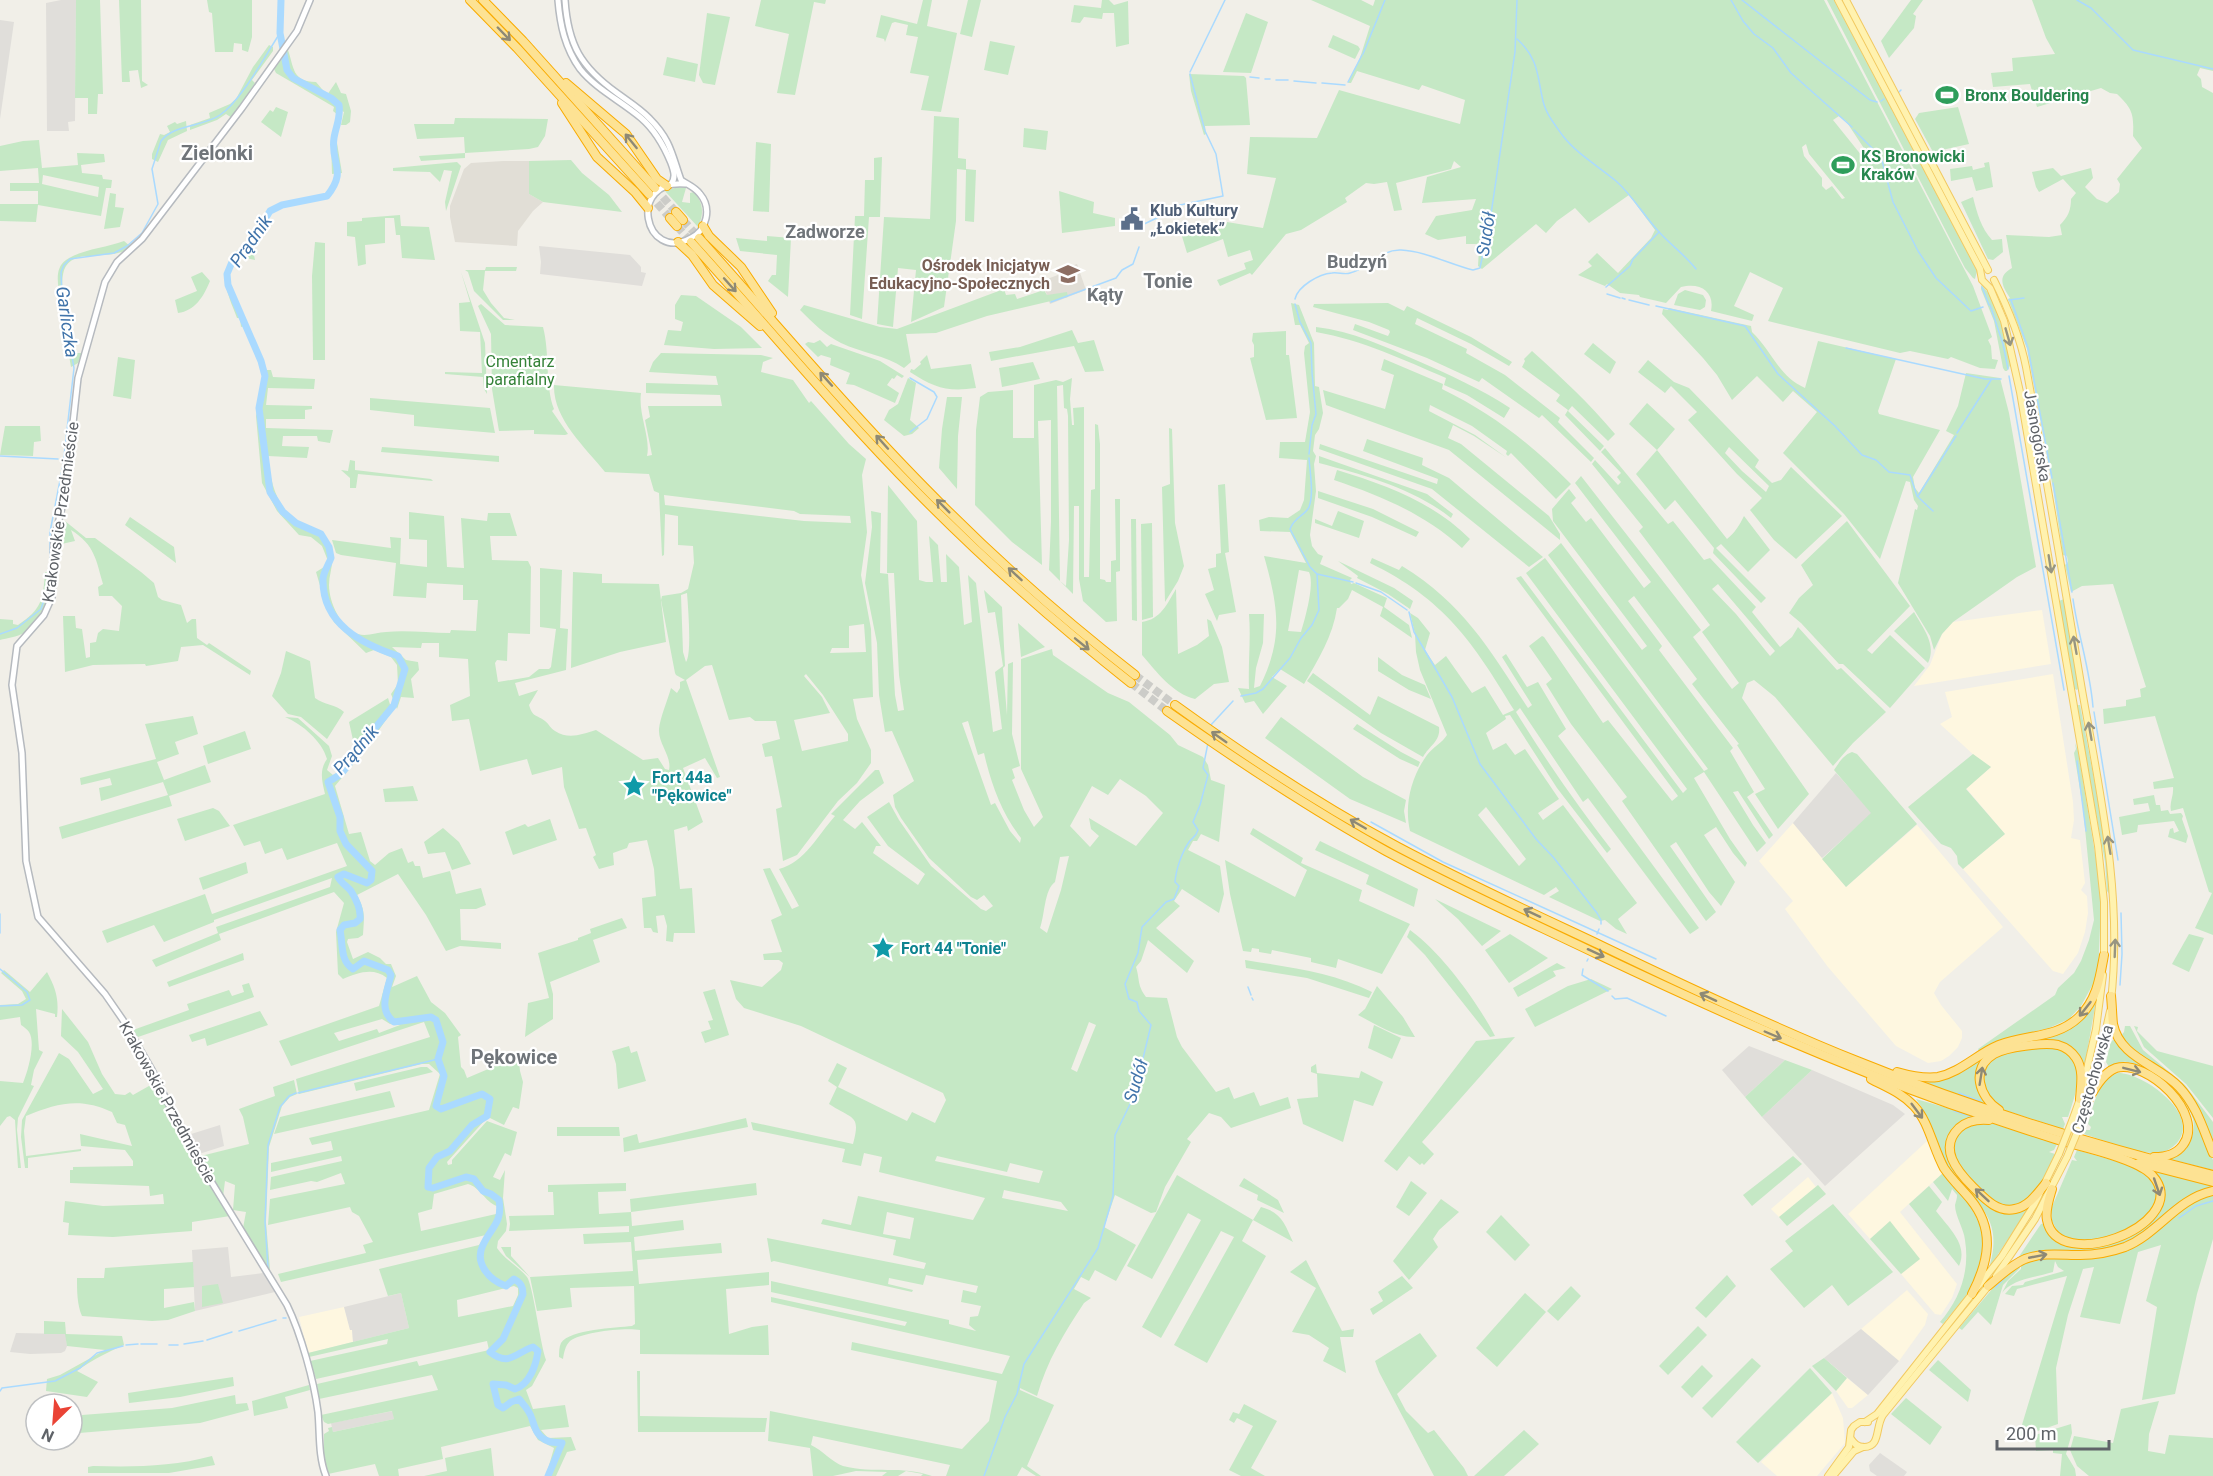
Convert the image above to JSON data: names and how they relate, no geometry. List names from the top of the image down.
{
  "streets": {
    "main road": ["Jasnogórska", "Krakowskie Przedmieście", "Częstochowska"]
  },
  "crossings": [
    ["Jasnogórska", "Częstochowska"]
  ],
  "districts": [
    "Zielonki",
    "Zadworze",
    "Budzyń",
    "Tonie",
    "Kąty",
    "Pękowice"
  ],
  "water": ["Sudół", "Prądnik", "Garliczka"],
  "parks": ["Cmentarz parafialny"],
  "places": {
    "sports": ["Bronx Bouldering", "KS Bronowicki Kraków"],
    "public building": ["Klub Kultury „Łokietek”"],
    "school or university": ["Ośrodek Inicjatyw Edukacyjno-Społecznych"],
    "place": ["Fort 44a \"Pękowice\"", "Fort 44 \"Tonie\""]
  },
  "scale_bar": "200 m",
  "north": "bottom left"
}
